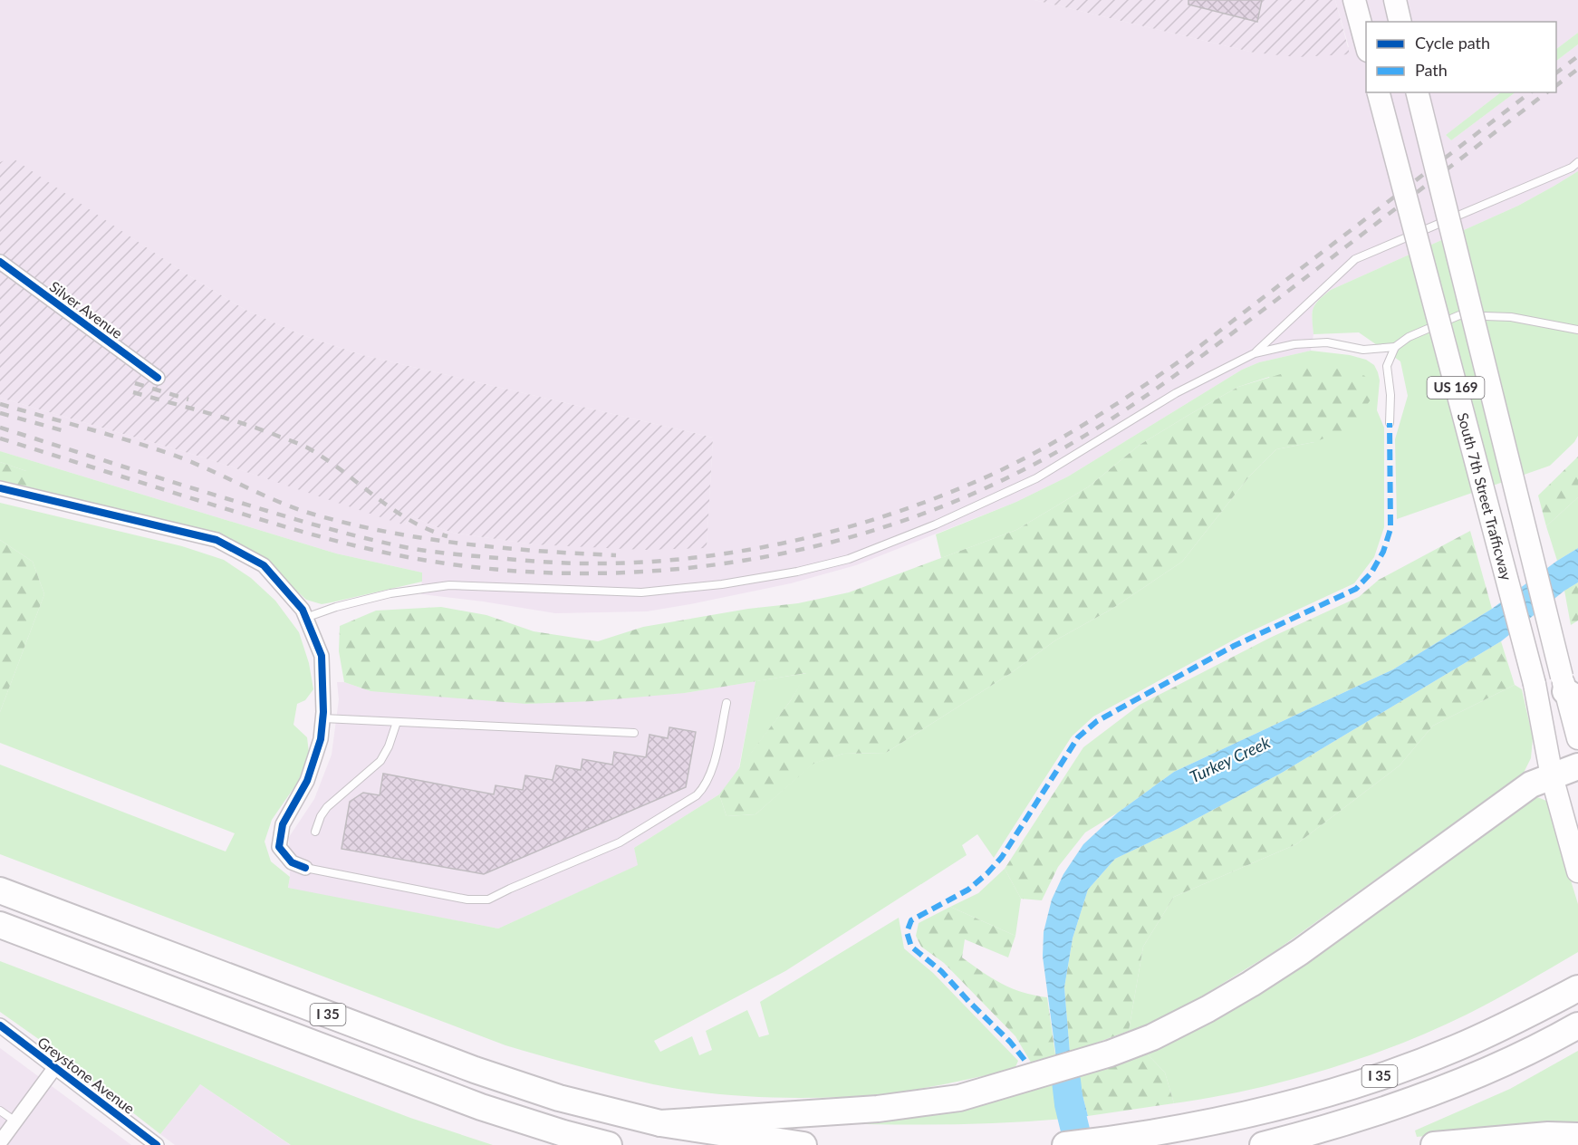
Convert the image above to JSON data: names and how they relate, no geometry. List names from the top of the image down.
{
  "streets": {
    "highway": ["I 35"],
    "main road": ["US 169", "South 7th Street Trafficway"],
    "street": ["Silver Avenue", "Greystone Avenue"]
  },
  "water": ["Turkey Creek"],
  "legend": ["Cycle path", "Path"]
}
